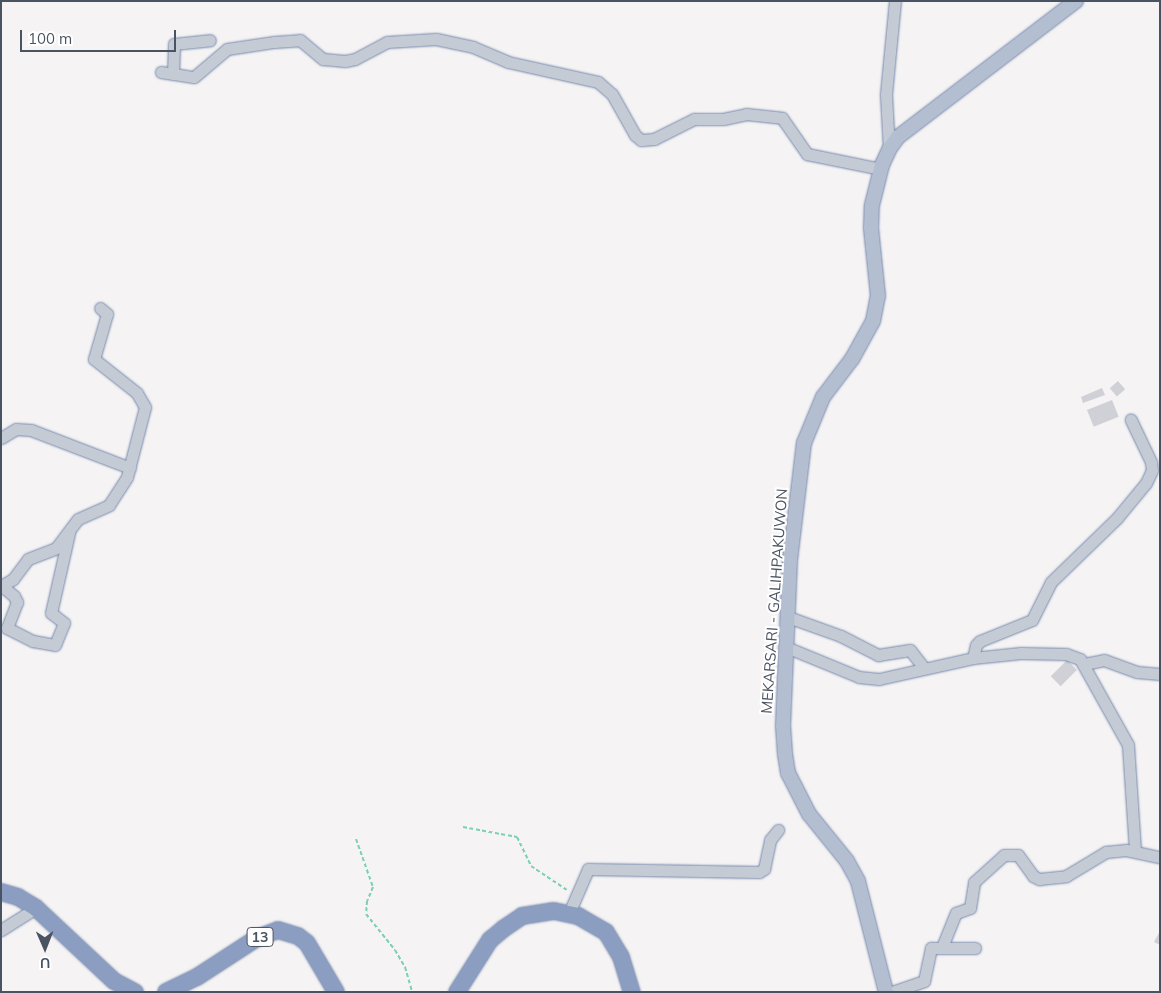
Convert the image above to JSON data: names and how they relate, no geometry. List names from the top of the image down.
{
  "streets": {
    "highway": ["13"],
    "main road": ["MEKARSARI - GALIHPAKUWON"]
  },
  "scale_bar": "100 m",
  "north": "bottom"
}
